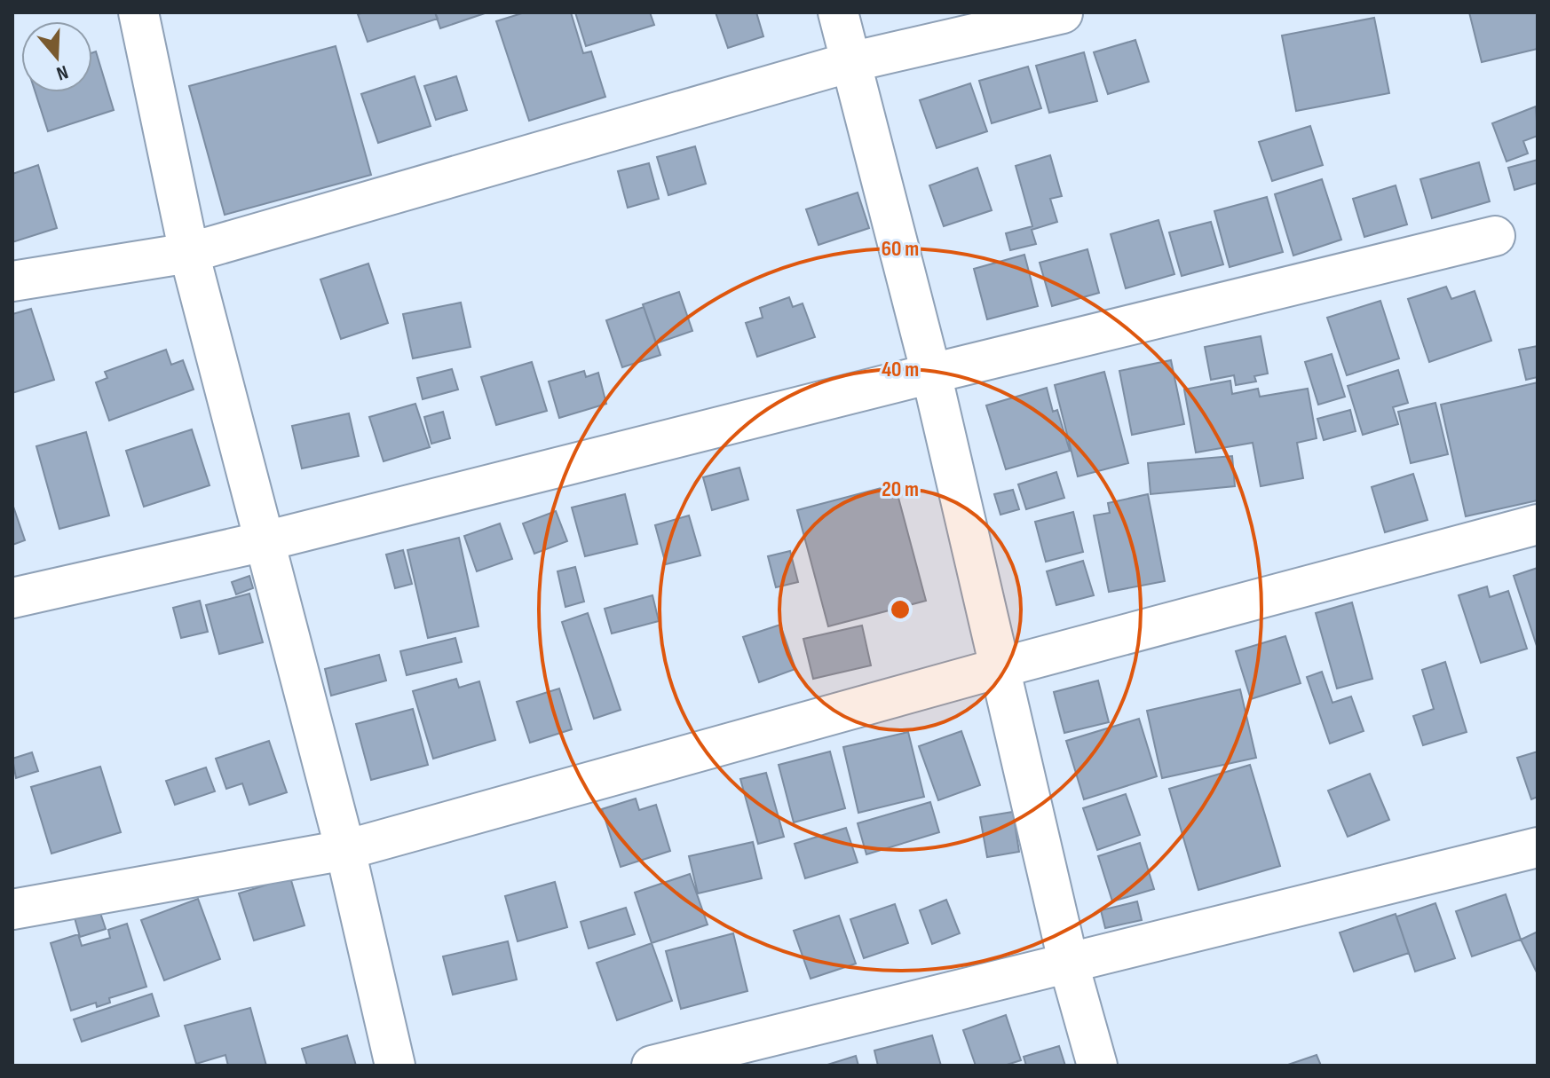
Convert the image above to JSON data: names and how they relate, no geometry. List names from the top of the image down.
{
  "north": "bottom",
  "rings": ["60 m", "40 m", "20 m"]
}
